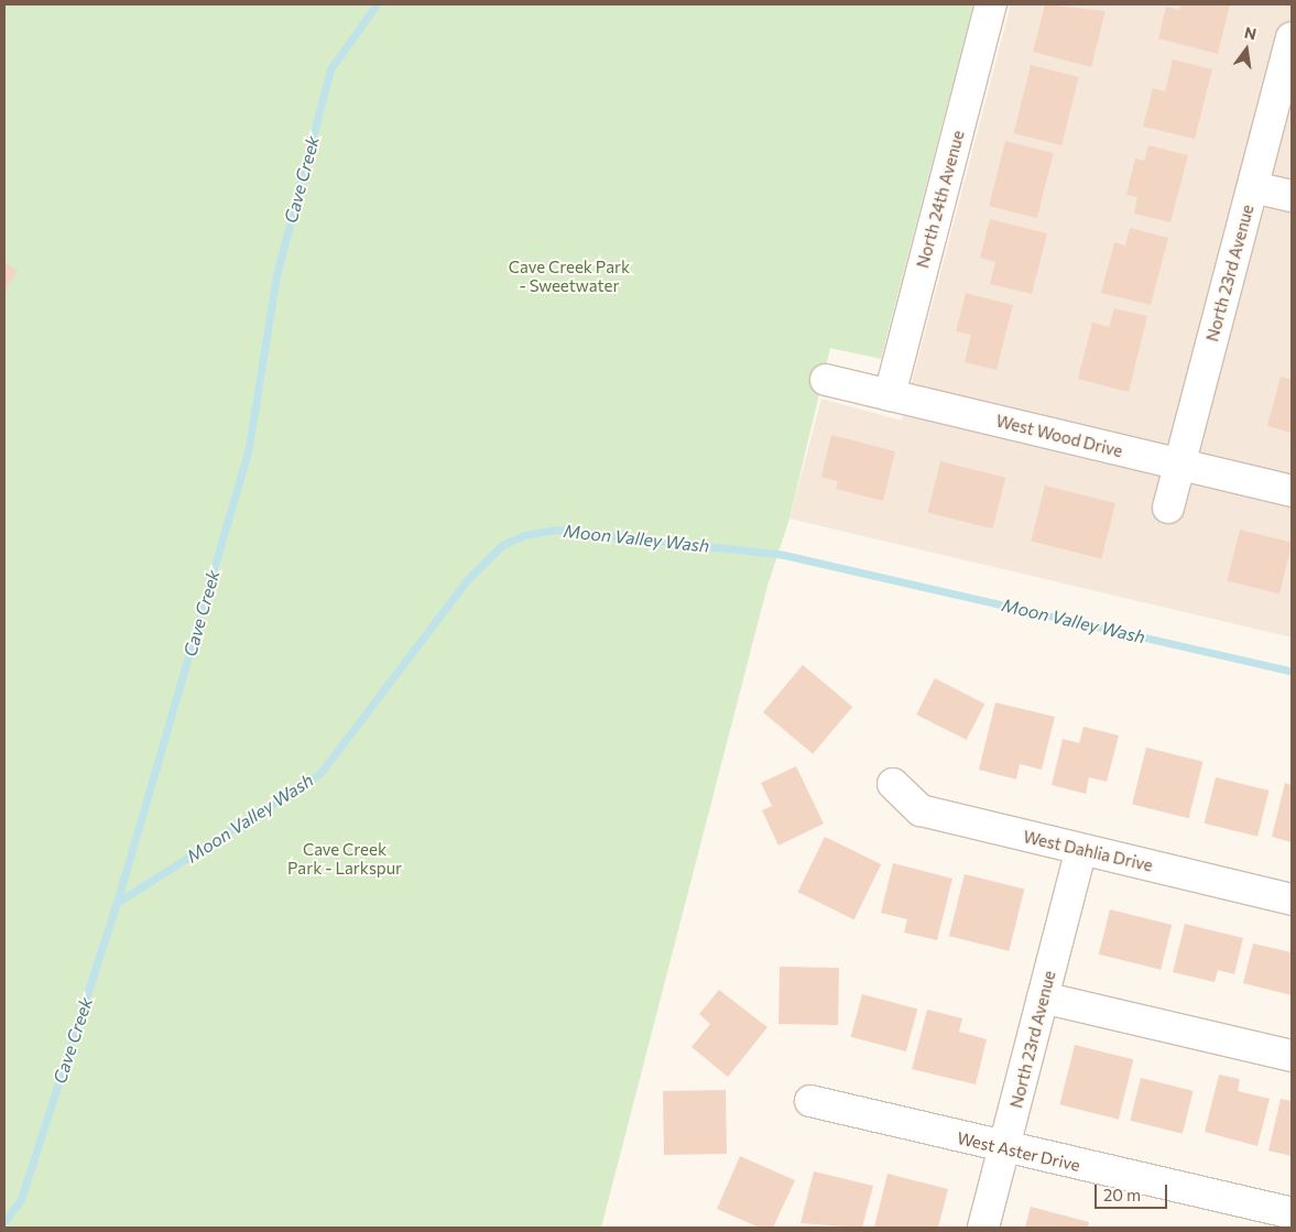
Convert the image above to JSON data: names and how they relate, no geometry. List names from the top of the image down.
{
  "streets": {
    "street": [
      "North 24th Avenue",
      "North 23rd Avenue",
      "West Wood Drive",
      "West Dahlia Drive",
      "West Aster Drive"
    ]
  },
  "crossings": [
    ["North 24th Avenue", "West Wood Drive"],
    ["North 23rd Avenue", "West Wood Drive"],
    ["North 23rd Avenue", "West Dahlia Drive"],
    ["North 23rd Avenue", "West Aster Drive"]
  ],
  "water": ["Cave Creek", "Moon Valley Wash"],
  "parks": ["Cave Creek Park - Sweetwater", "Cave Creek Park - Larkspur"],
  "scale_bar": "20 m",
  "north": "top"
}
